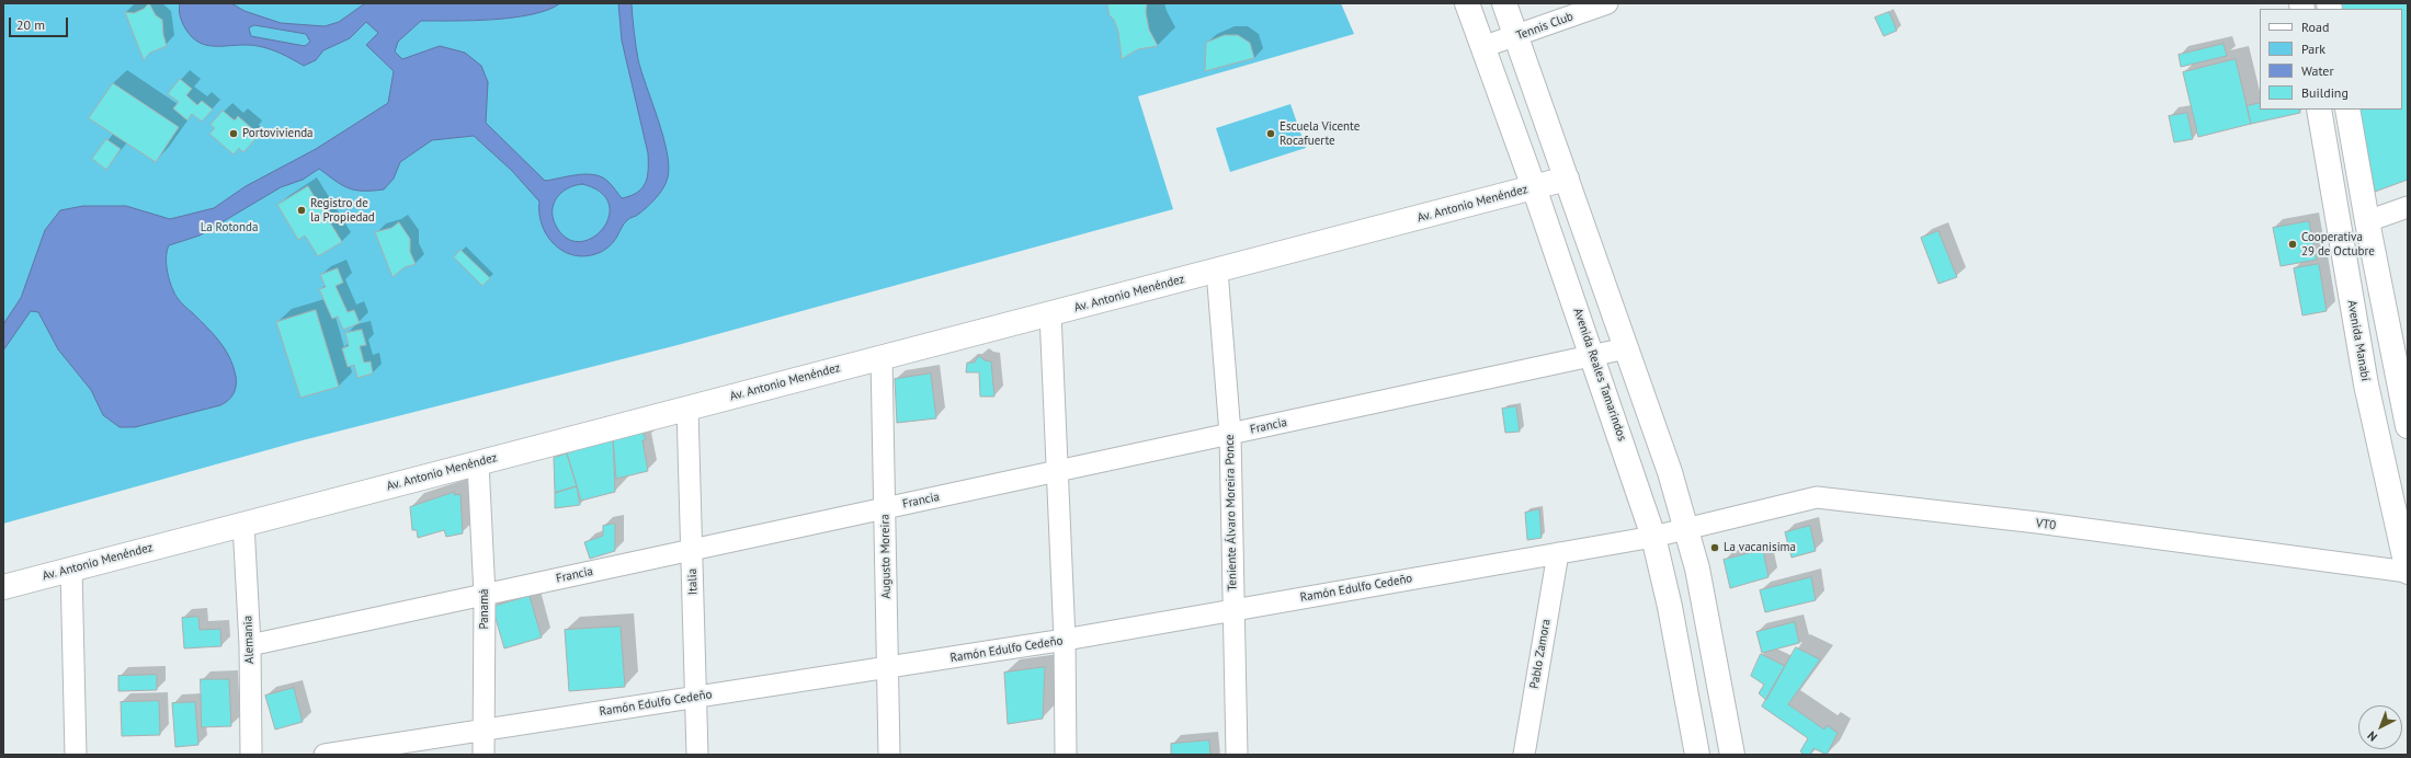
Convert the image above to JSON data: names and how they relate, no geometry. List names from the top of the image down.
{
  "streets": {
    "main road": ["Av. Antonio Menéndez", "Avenida Manabí", "Avenida Reales Tamarindos"],
    "street": [
      "Tennis Club",
      "Francia",
      "Teniente Álvaro Moreira Ponce",
      "VT0",
      "Augusto Moreira",
      "Italia",
      "Ramón Edulfo Cedeño",
      "Panamá",
      "Alemania",
      "Pablo Zamora"
    ]
  },
  "crossings": [
    ["Tennis Club", "Avenida Reales Tamarindos"],
    ["Av. Antonio Menéndez", "Avenida Reales Tamarindos"],
    ["Av. Antonio Menéndez", "Teniente Álvaro Moreira Ponce"],
    ["Av. Antonio Menéndez", "Augusto Moreira"],
    ["Av. Antonio Menéndez", "Italia"],
    ["Av. Antonio Menéndez", "Panamá"],
    ["Av. Antonio Menéndez", "Alemania"],
    ["Avenida Manabí", "VT0"],
    ["Avenida Reales Tamarindos", "Francia"],
    ["Avenida Reales Tamarindos", "Ramón Edulfo Cedeño"],
    ["Francia", "Teniente Álvaro Moreira Ponce"],
    ["Francia", "Augusto Moreira"],
    ["Francia", "Italia"],
    ["Francia", "Panamá"],
    ["Francia", "Alemania"],
    ["Teniente Álvaro Moreira Ponce", "Ramón Edulfo Cedeño"],
    ["VT0", "Ramón Edulfo Cedeño"],
    ["Augusto Moreira", "Ramón Edulfo Cedeño"],
    ["Italia", "Ramón Edulfo Cedeño"],
    ["Ramón Edulfo Cedeño", "Panamá"],
    ["Ramón Edulfo Cedeño", "Pablo Zamora"]
  ],
  "parks": ["La Rotonda"],
  "places": [
    "Portovivienda",
    "Escuela Vicente Rocafuerte",
    "Registro de la Propiedad",
    "Cooperativa 29 de Octubre",
    "La vacanisima"
  ],
  "legend": [
    "Road",
    "Park",
    "Water",
    "Building"
  ],
  "scale_bar": "20 m",
  "north": "bottom left"
}
